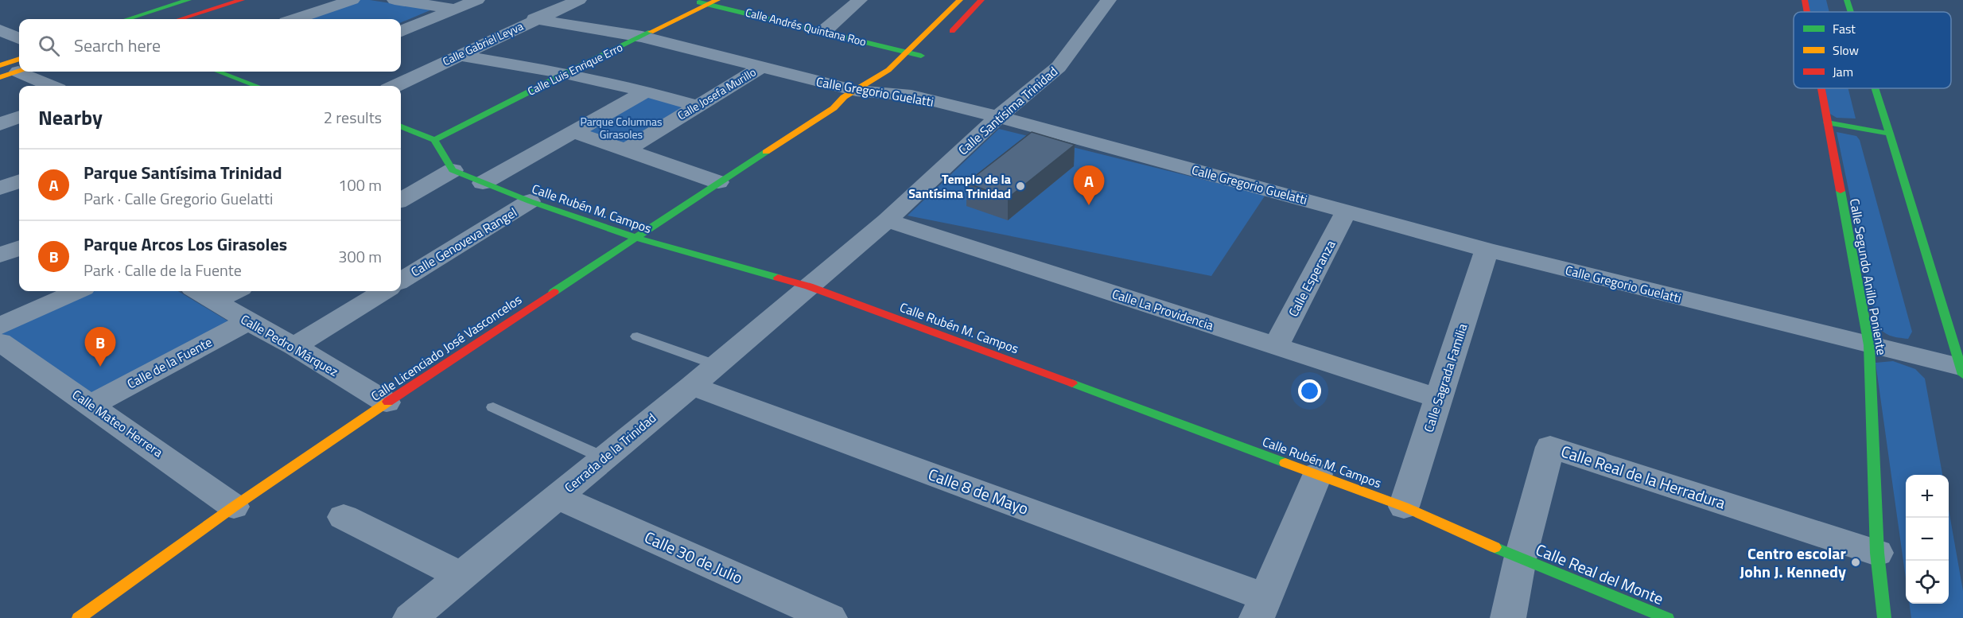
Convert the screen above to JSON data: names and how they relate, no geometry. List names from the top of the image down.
{
  "streets": {
    "street": [
      "Calle Andrés Quintana Roo",
      "Calle Gabriel Leyva",
      "Calle Luis Enrique Erro",
      "Calle Gregorio Guelatti",
      "Calle Josefa Murillo",
      "Calle Santísima Trinidad",
      "Calle Rubén M. Campos",
      "Calle Genoveva Rangel",
      "Calle Segundo Anillo Poniente",
      "Calle Esperanza",
      "Calle La Providencia",
      "Calle Pedro Márquez",
      "Calle Licenciado José Vasconcelos",
      "Calle de la Fuente",
      "Calle Sagrada Familia",
      "Calle Mateo Herrera",
      "Cerrada de la Trinidad",
      "Calle Real de la Herradura",
      "Calle 8 de Mayo",
      "Calle 30 de Julio",
      "Calle Real del Monte"
    ]
  },
  "crossings": [
    ["Calle Andrés Quintana Roo", "Calle Luis Enrique Erro"],
    ["Calle Andrés Quintana Roo", "Calle Licenciado José Vasconcelos"],
    ["Calle Gabriel Leyva", "Calle Gregorio Guelatti"],
    ["Calle Luis Enrique Erro", "Calle Gregorio Guelatti"],
    ["Calle Gregorio Guelatti", "Calle Josefa Murillo"],
    ["Calle Gregorio Guelatti", "Calle Santísima Trinidad"],
    ["Calle Gregorio Guelatti", "Calle Segundo Anillo Poniente"],
    ["Calle Gregorio Guelatti", "Calle Esperanza"],
    ["Calle Gregorio Guelatti", "Calle Licenciado José Vasconcelos"],
    ["Calle Gregorio Guelatti", "Calle Sagrada Familia"],
    ["Calle Santísima Trinidad", "Calle Rubén M. Campos"],
    ["Calle Santísima Trinidad", "Calle La Providencia"],
    ["Calle Santísima Trinidad", "Cerrada de la Trinidad"],
    ["Calle Rubén M. Campos", "Calle Genoveva Rangel"],
    ["Calle Rubén M. Campos", "Calle Licenciado José Vasconcelos"],
    ["Calle Rubén M. Campos", "Calle Sagrada Familia"],
    ["Calle Rubén M. Campos", "Cerrada de la Trinidad"],
    ["Calle Rubén M. Campos", "Calle Real de la Herradura"],
    ["Calle Rubén M. Campos", "Calle Real del Monte"],
    ["Calle Segundo Anillo Poniente", "Calle Real de la Herradura"],
    ["Calle Esperanza", "Calle La Providencia"],
    ["Calle La Providencia", "Calle Sagrada Familia"],
    ["Calle Pedro Márquez", "Calle Licenciado José Vasconcelos"],
    ["Calle Pedro Márquez", "Calle de la Fuente"],
    ["Calle Licenciado José Vasconcelos", "Calle Mateo Herrera"],
    ["Calle de la Fuente", "Calle Mateo Herrera"],
    ["Cerrada de la Trinidad", "Calle 8 de Mayo"],
    ["Cerrada de la Trinidad", "Calle 30 de Julio"],
    ["Calle Real de la Herradura", "Calle Real del Monte"]
  ],
  "parks": ["Parque Columnas Girasoles"],
  "places": ["Templo de la Santísima Trinidad", "Centro escolar John J. Kennedy"],
  "legend": ["Fast", "Slow", "Jam"],
  "page": {
    "search": "Search here",
    "heading": ["Nearby", "2 results"],
    "list": [
      {
        "mark": "A",
        "name": "Parque Santísima Trinidad",
        "note": "Park · Calle Gregorio Guelatti",
        "value": "100 m"
      },
      {
        "mark": "B",
        "name": "Parque Arcos Los Girasoles",
        "note": "Park · Calle de la Fuente",
        "value": "300 m"
      }
    ],
    "pins": ["A", "B"],
    "map_buttons": ["+", "−"]
  }
}
